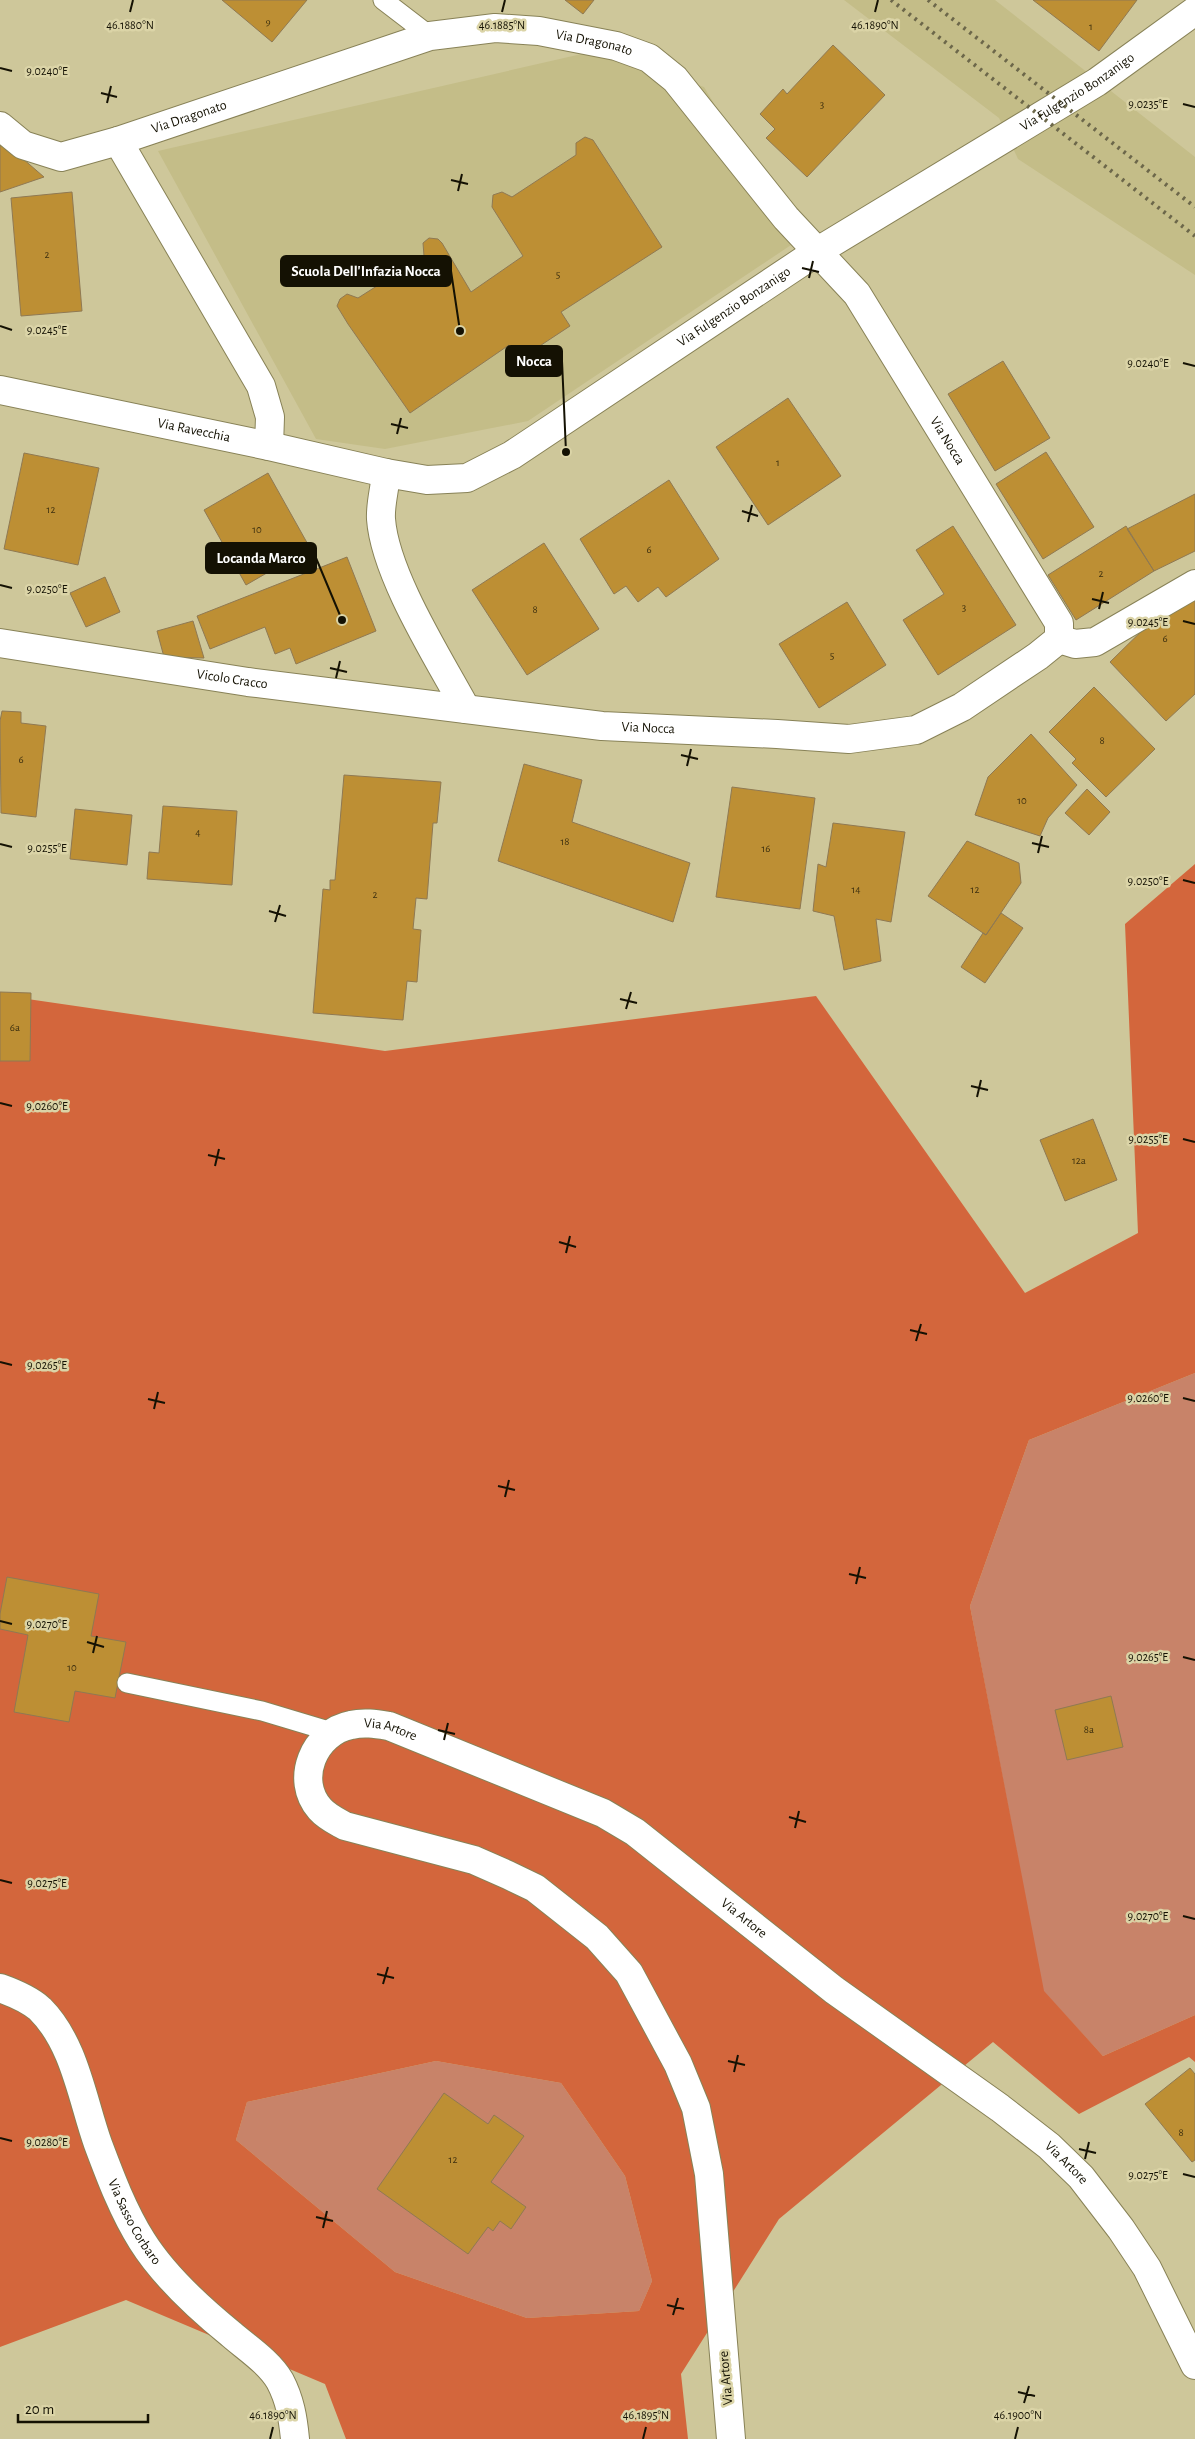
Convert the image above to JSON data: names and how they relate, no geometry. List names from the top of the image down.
{
  "streets": {
    "street": [
      "Via Dragonato",
      "Via Fulgenzio Bonzanigo",
      "Via Ravecchia",
      "Via Nocca",
      "Vicolo Cracco",
      "Via Artore",
      "Via Sasso Corbaro"
    ]
  },
  "crossings": [
    ["Via Dragonato", "Via Fulgenzio Bonzanigo"],
    ["Via Dragonato", "Via Nocca"],
    ["Via Fulgenzio Bonzanigo", "Via Ravecchia"],
    ["Via Fulgenzio Bonzanigo", "Via Nocca"],
    ["Via Nocca", "Vicolo Cracco"]
  ],
  "places": ["Scuola Dell'Infazia Nocca", "Nocca", "Locanda Marco"],
  "house_numbers": [
    "9",
    "1",
    "3",
    "2",
    "5",
    "1",
    "12",
    "10",
    "6",
    "2",
    "3",
    "8",
    "6",
    "5",
    "8",
    "6",
    "10",
    "4",
    "18",
    "16",
    "14",
    "12",
    "2",
    "6a",
    "12a",
    "10",
    "8a",
    "8",
    "12"
  ],
  "scale_bar": "20 m",
  "coordinates": [
    "46.1880°N",
    "46.1885°N",
    "46.1890°N",
    "9.0240°E",
    "9.0235°E",
    "9.0245°E",
    "9.0250°E",
    "9.0255°E",
    "9.0260°E",
    "9.0265°E",
    "9.0270°E",
    "9.0275°E",
    "9.0280°E",
    "46.1895°N",
    "46.1900°N"
  ]
}
